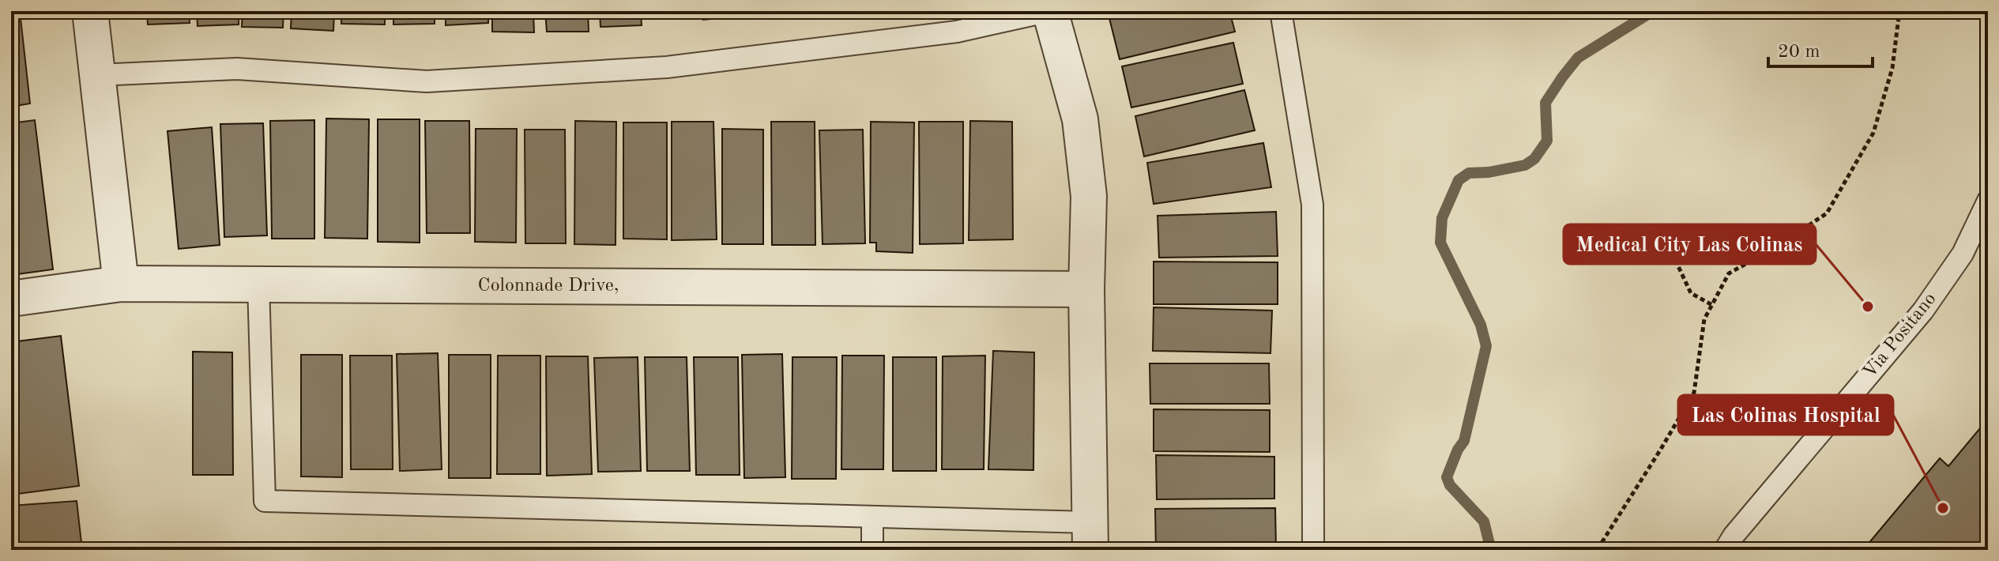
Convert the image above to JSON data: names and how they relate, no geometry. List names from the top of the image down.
{
  "streets": {
    "street": ["Colonnade Drive,"],
    "lane": ["Via Positano"]
  },
  "places": ["Medical City Las Colinas", "Las Colinas Hospital"],
  "scale_bar": "20 m"
}
